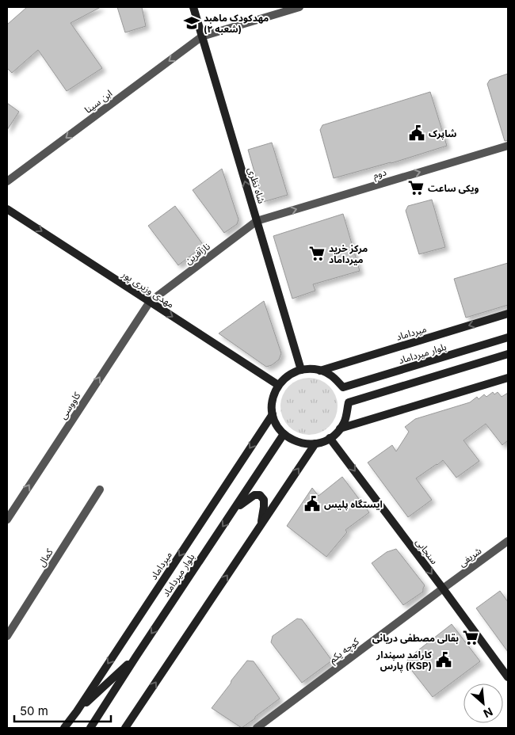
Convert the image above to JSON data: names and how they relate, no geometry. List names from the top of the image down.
{
  "streets": {
    "main road": [
      "شاه نظری",
      "مهدی وزیری پور",
      "میرداماد",
      "بلوار میرداماد",
      "سنجابی"
    ],
    "street": [
      "ابن سینا",
      "دوم",
      "نازآفرین",
      "کاووسی",
      "شریفی",
      "کمال",
      "کوچه یکم"
    ]
  },
  "crossings": [
    ["ابن سینا", "شاه نظری"],
    ["دوم", "شاه نظری"],
    ["دوم", "نازآفرین"],
    ["شاه نظری", "نازآفرین"],
    ["نازآفرین", "مهدی وزیری پور"],
    ["نازآفرین", "کاووسی"],
    ["مهدی وزیری پور", "کاووسی"],
    ["میرداماد", "بلوار میرداماد"],
    ["سنجابی", "شریفی"],
    ["سنجابی", "کوچه یکم"],
    ["شریفی", "کوچه یکم"]
  ],
  "one_way": [
    "ابن سینا",
    "دوم",
    "شاه نظری",
    "مهدی وزیری پور",
    "کاووسی",
    "سنجابی"
  ],
  "places": {
    "school or university": ["مهدکودک ماهبد (شعبه ۲)"],
    "public building": ["شاپرک", "ایستگاه پلیس", "کارامد سپندار پارس (KSP)"],
    "supermarket": ["ویکی ساعت", "مرکز خرید میرداماد", "بقالی مصطفی دریانی"]
  },
  "scale_bar": "50 m",
  "north": "bottom right"
}
